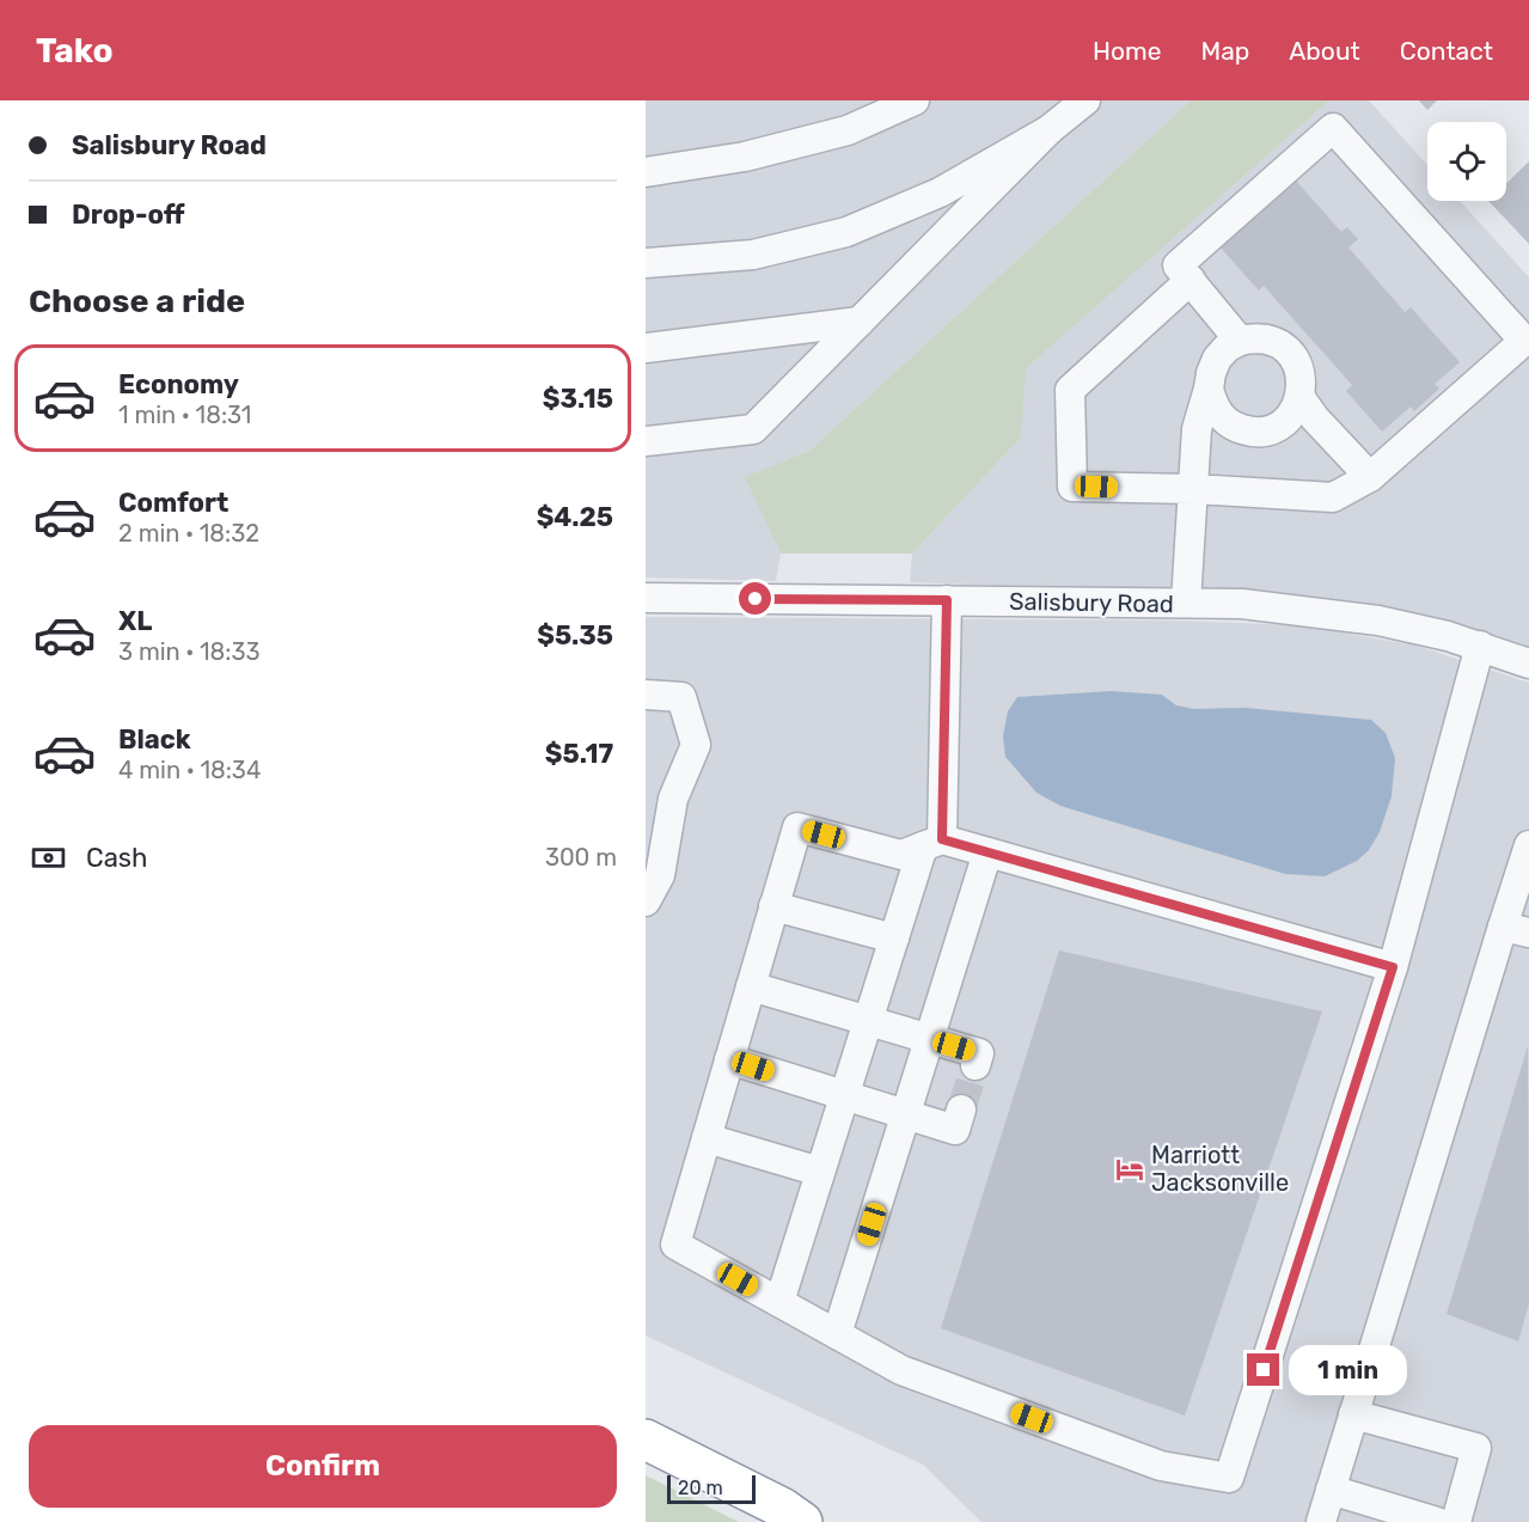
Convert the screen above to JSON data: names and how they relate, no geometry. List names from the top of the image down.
{
  "streets": {
    "street": ["Salisbury Road"]
  },
  "places": {
    "hotel": ["Marriott Jacksonville"]
  },
  "scale_bar": "20 m",
  "page": {
    "header": "Tako",
    "nav": [
      "Home",
      "Map",
      "About",
      "Contact"
    ],
    "banner": ["Salisbury Road", "Drop-off"],
    "heading": "Choose a ride",
    "list": [
      {
        "name": "Economy",
        "note": "1 min · 18:31",
        "value": "$3.15"
      },
      {
        "name": "Comfort",
        "note": "2 min · 18:32",
        "value": "$4.25"
      },
      {
        "name": "XL",
        "note": "3 min · 18:33",
        "value": "$5.35"
      },
      {
        "name": "Black",
        "note": "4 min · 18:34",
        "value": "$5.17"
      }
    ],
    "pay": ["Cash", "300 m"],
    "bubble": "1 min",
    "buttons": "Confirm",
    "scale": "20 m"
  }
}
